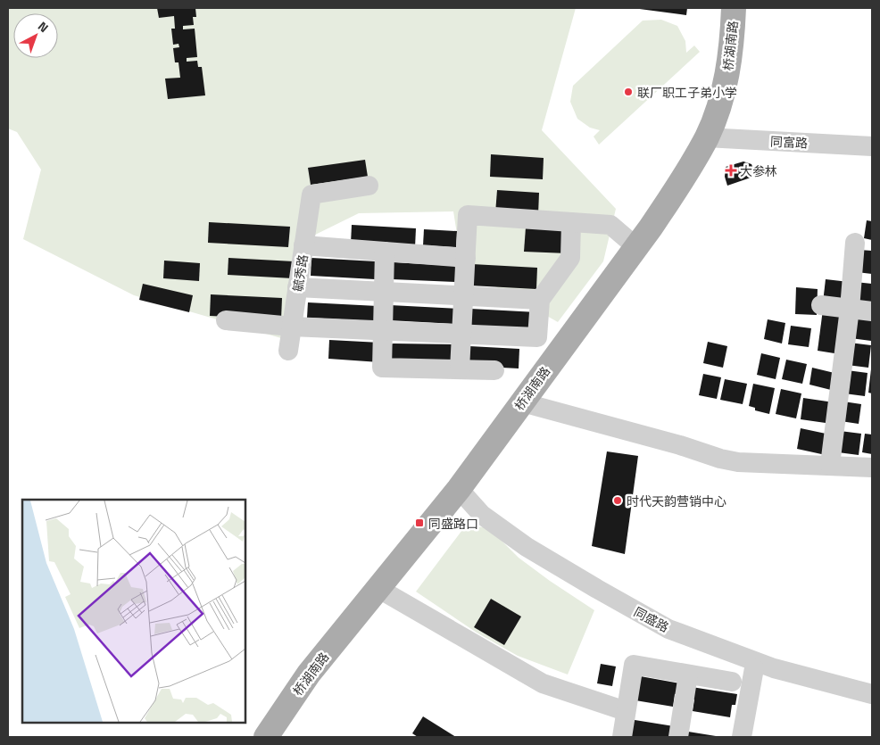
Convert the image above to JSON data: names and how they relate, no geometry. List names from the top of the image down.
{
  "streets": {
    "main road": ["桥湖南路"],
    "street": ["同富路", "毓秀路", "同盛路"]
  },
  "crossings": [
    ["桥湖南路", "同富路"],
    ["桥湖南路", "同盛路"]
  ],
  "places": {
    "other": ["联厂职工子弟小学", "时代天韵营销中心"],
    "health": ["大参林"],
    "transit": ["同盛路口"]
  },
  "north": "top right"
}
